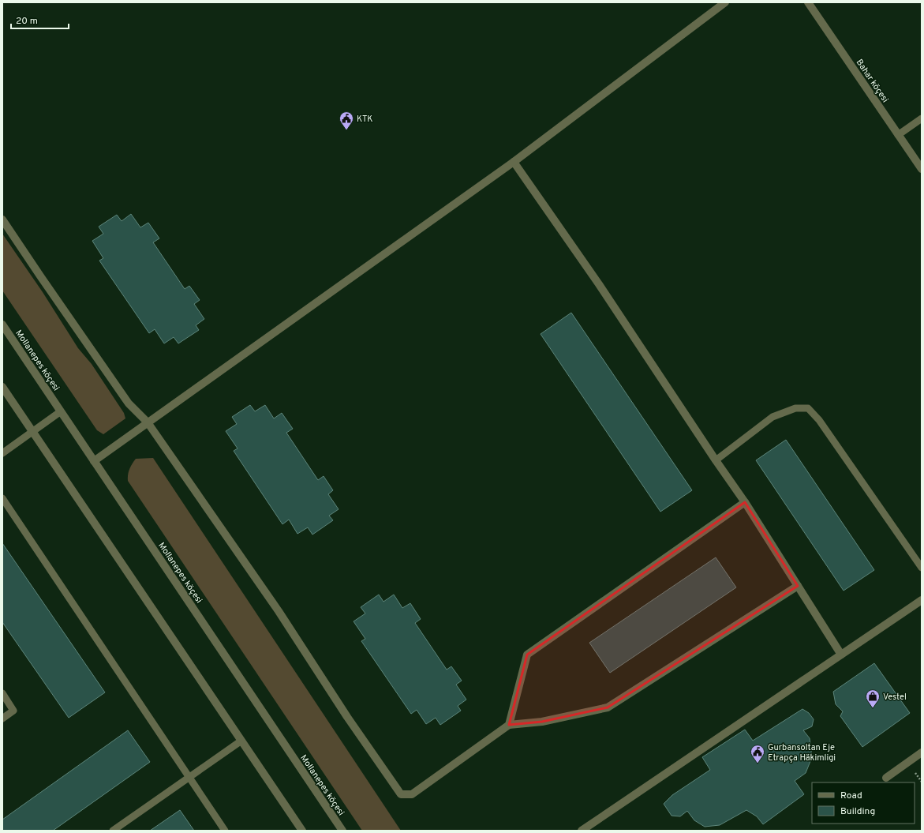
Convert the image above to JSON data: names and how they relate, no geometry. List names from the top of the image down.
{
  "streets": {
    "street": ["Bahar köçesi", "Mollanepes köçesi"]
  },
  "places": {
    "public building": ["KTK", "Gurbansoltan Eje Etrapça Häkimligi"],
    "shop": ["Vestel"]
  },
  "legend": ["Road", "Building"],
  "scale_bar": "20 m"
}
